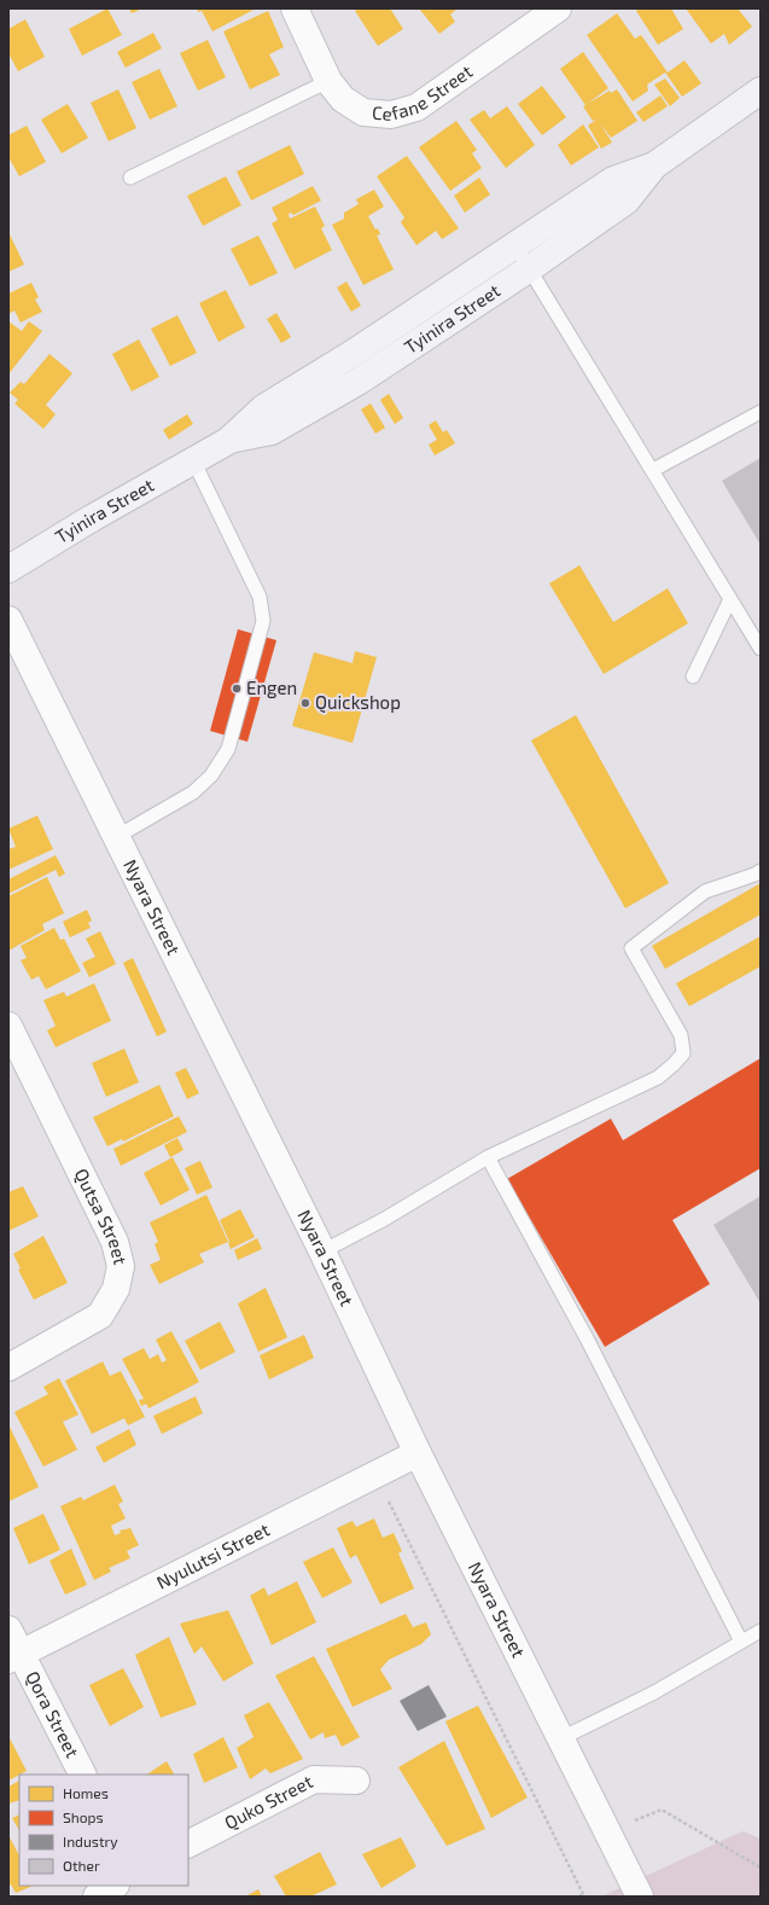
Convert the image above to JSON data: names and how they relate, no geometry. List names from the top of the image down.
{
  "streets": {
    "street": [
      "Cefane Street",
      "Tyinira Street",
      "Nyara Street",
      "Qutsa Street",
      "Nyulutsi Street",
      "Qora Street",
      "Quko Street"
    ]
  },
  "crossings": [
    ["Nyara Street", "Nyulutsi Street"],
    ["Nyulutsi Street", "Qora Street"]
  ],
  "places": ["Engen", "Quickshop"],
  "legend": [
    "Homes",
    "Shops",
    "Industry",
    "Other"
  ]
}
